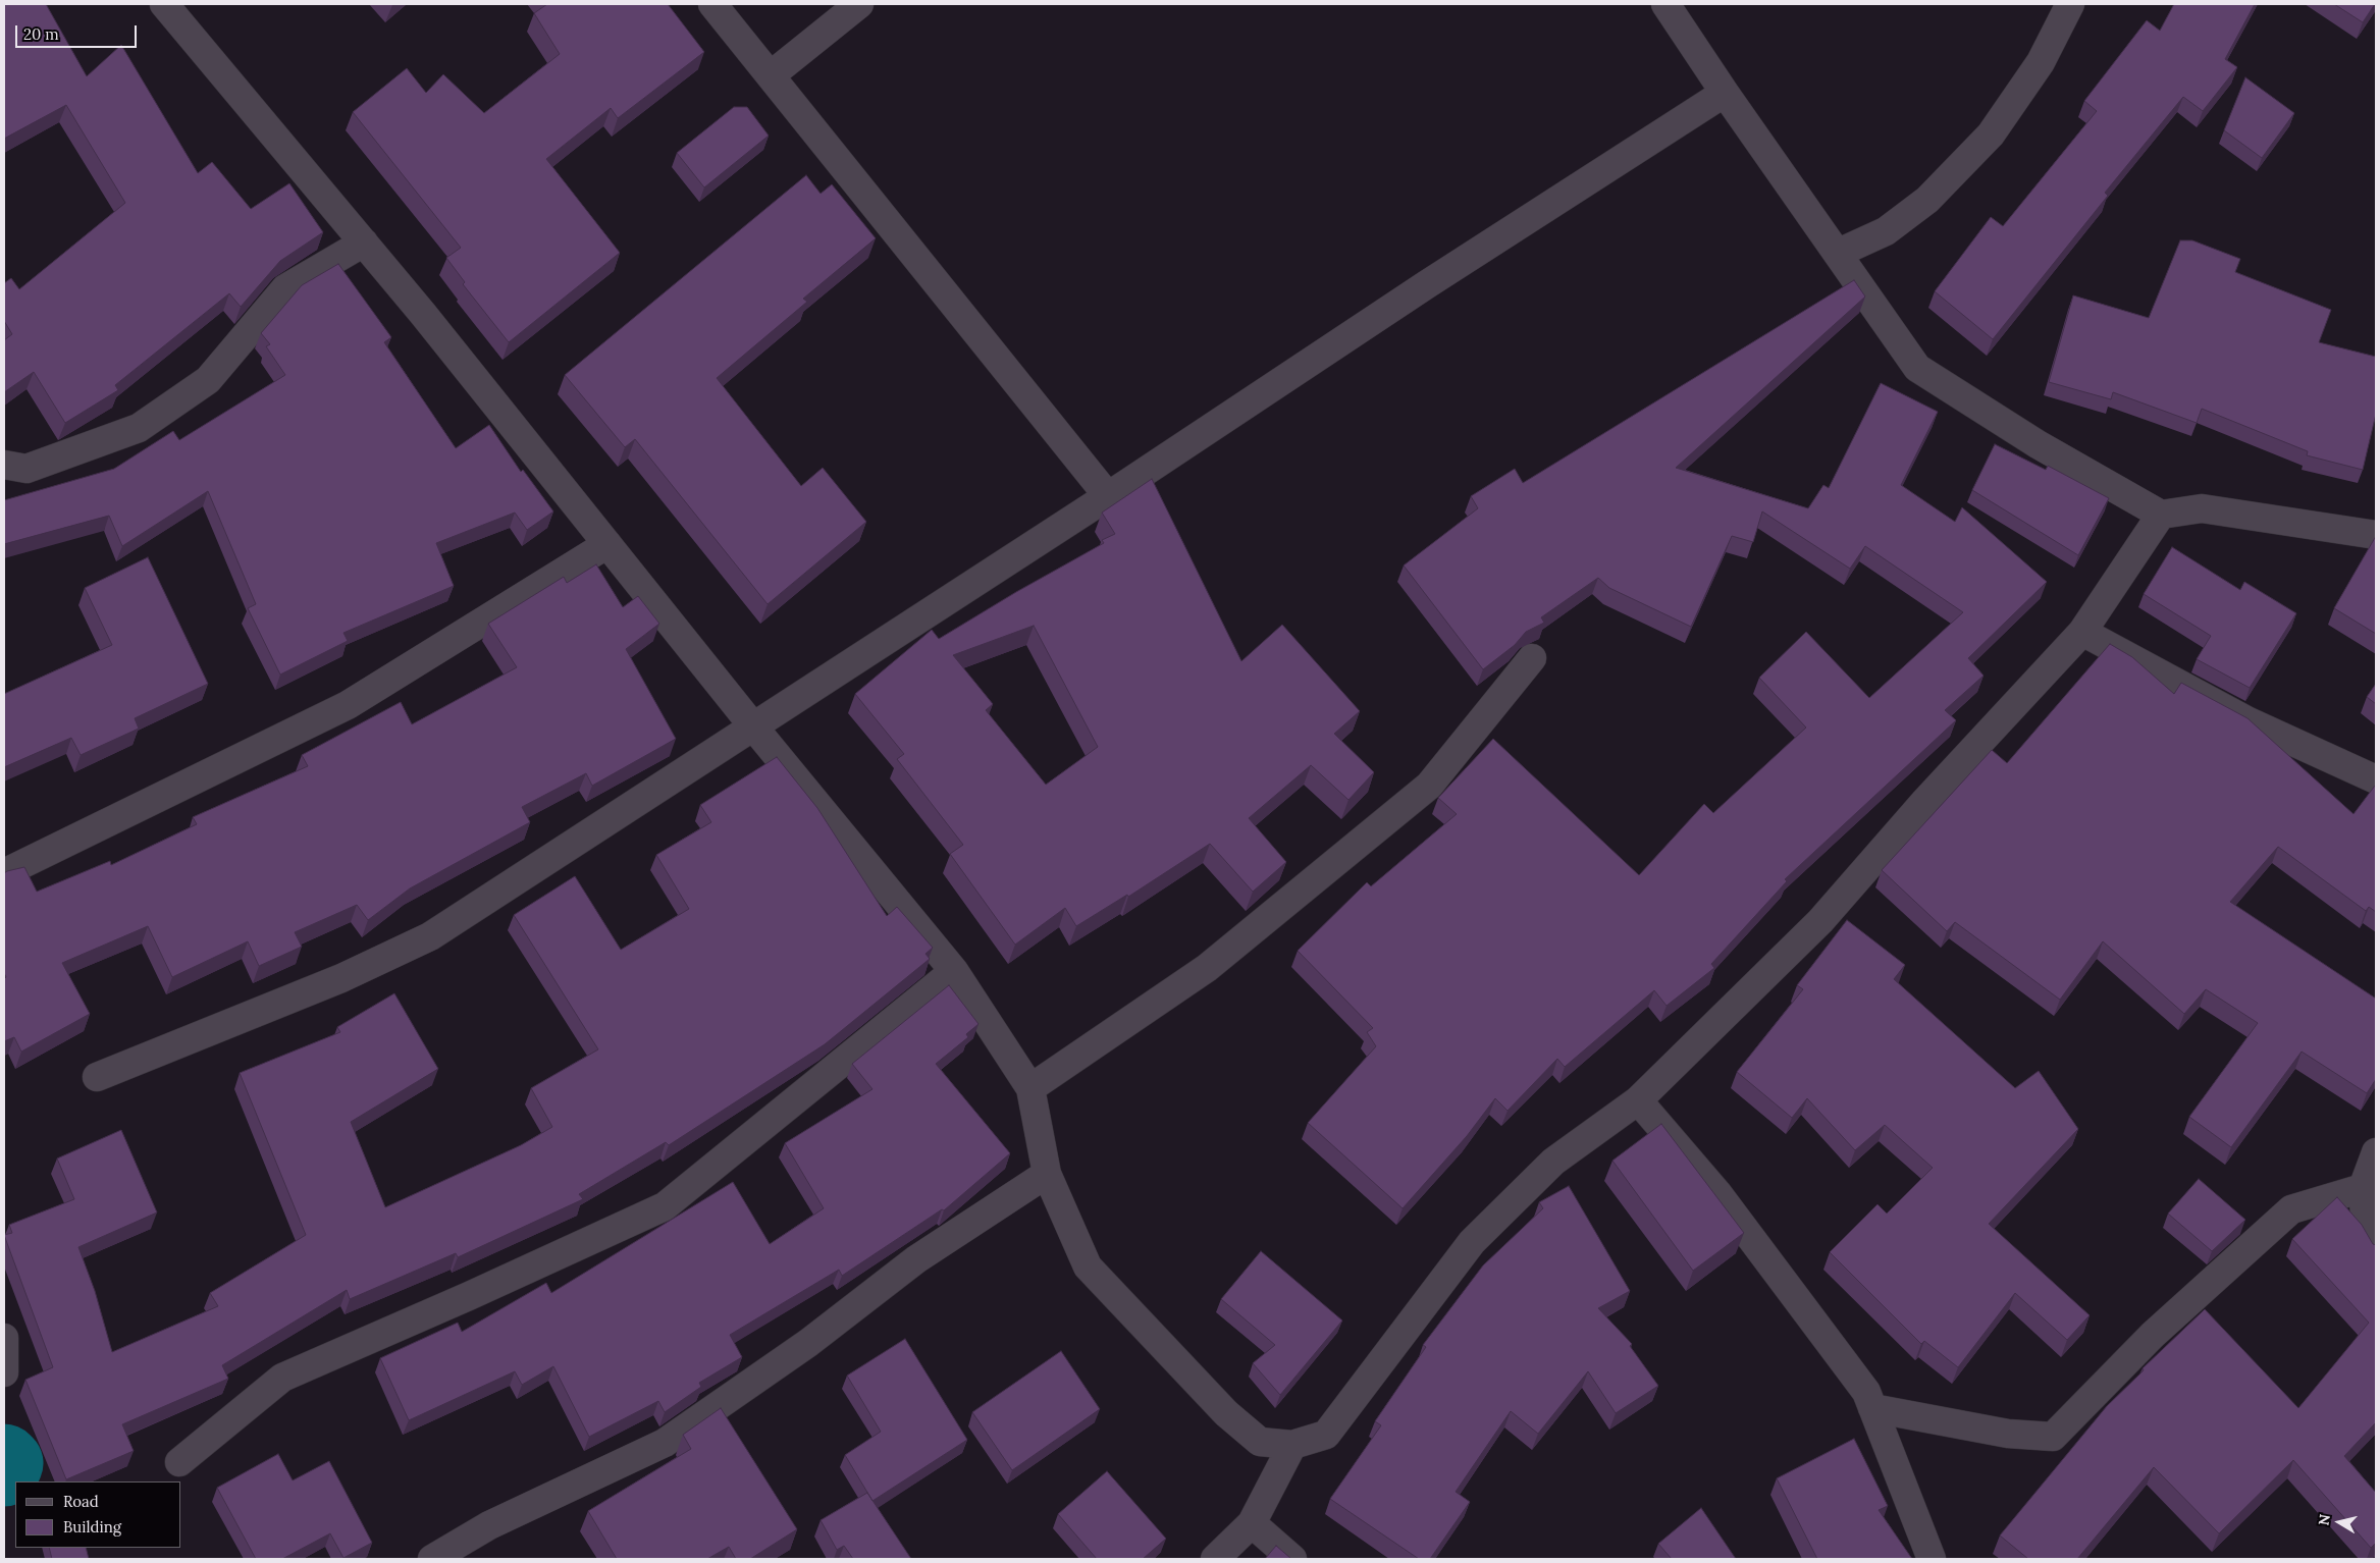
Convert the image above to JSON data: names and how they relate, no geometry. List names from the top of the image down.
{
  "legend": ["Road", "Building"],
  "scale_bar": "20 m",
  "north": "left"
}
